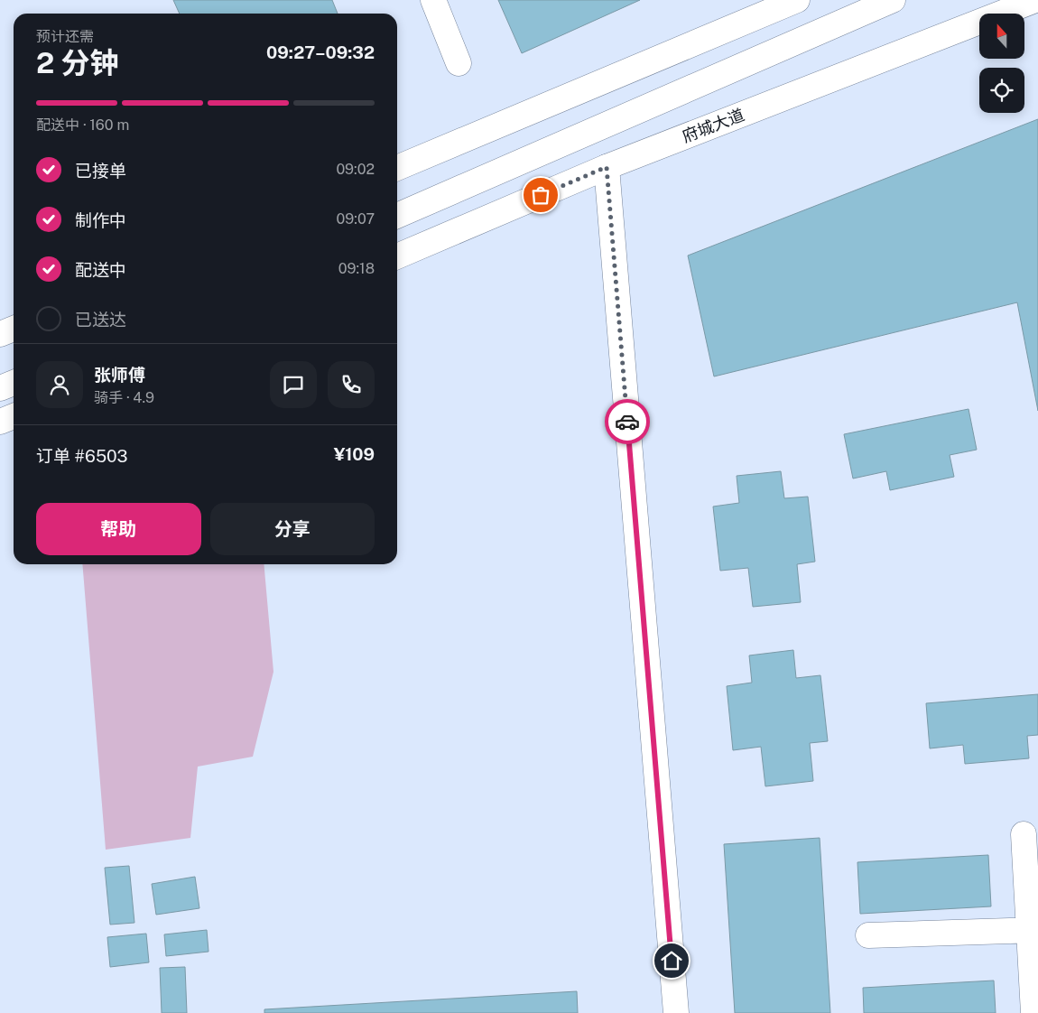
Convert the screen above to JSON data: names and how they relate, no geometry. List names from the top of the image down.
{
  "streets": {
    "street": ["府城大道"]
  },
  "north": "top",
  "page": {
    "heading": ["2 分钟", "预计还需", "09:27–09:32"],
    "panel": [
      "张师傅",
      "骑手 · 4.9",
      "订单 #6503",
      "¥109"
    ],
    "bar": "配送中 · 160 m",
    "list": [
      ["已接单", "09:02"],
      ["制作中", "09:07"],
      ["配送中", "09:18"],
      "已送达"
    ],
    "buttons": ["帮助", "分享"]
  }
}
